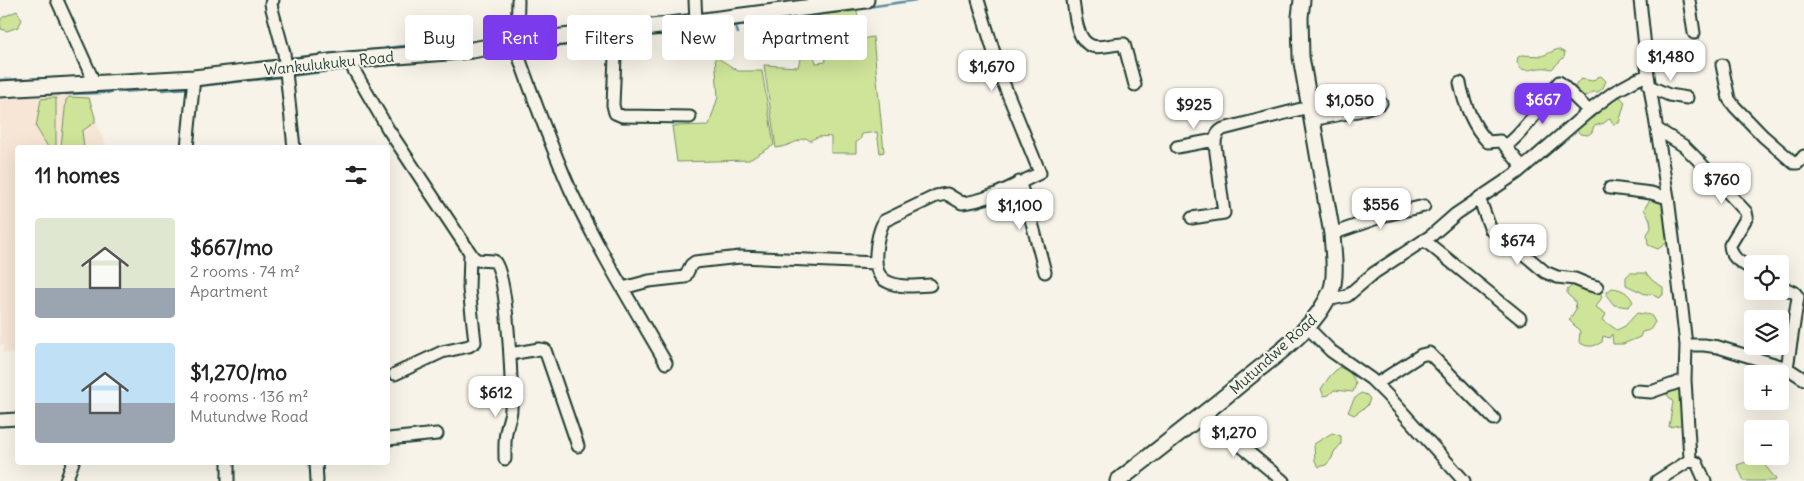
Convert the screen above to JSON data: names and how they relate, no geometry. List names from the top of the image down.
{
  "streets": {
    "main road": ["Wankulukuku Road", "Mutundwe Road"]
  },
  "page": {
    "chip": [
      "Buy",
      "Rent",
      "Filters",
      "New",
      "Apartment"
    ],
    "price": [
      "$1,480",
      "$1,670",
      "$667",
      "$1,050",
      "$925",
      "$760",
      "$556",
      "$1,100",
      "$674",
      "$612",
      "$1,270"
    ],
    "heading": "11 homes",
    "list": [
      {
        "name": "$667/mo",
        "note": "2 rooms · 74 m² · Apartment"
      },
      {
        "name": "$1,270/mo",
        "note": "4 rooms · 136 m² · Mutundwe Road"
      }
    ],
    "map_buttons": ["+", "−"]
  }
}
